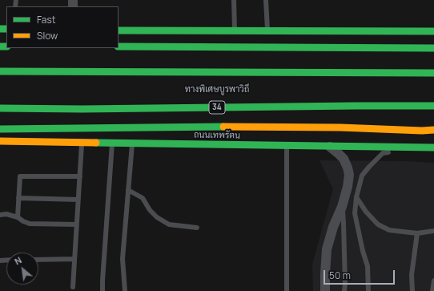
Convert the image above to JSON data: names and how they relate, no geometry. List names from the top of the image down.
{
  "streets": {
    "main road": ["34", "ถนนเทพรัตน"]
  },
  "legend": ["Fast", "Slow"],
  "scale_bar": "50 m",
  "north": "top left"
}
